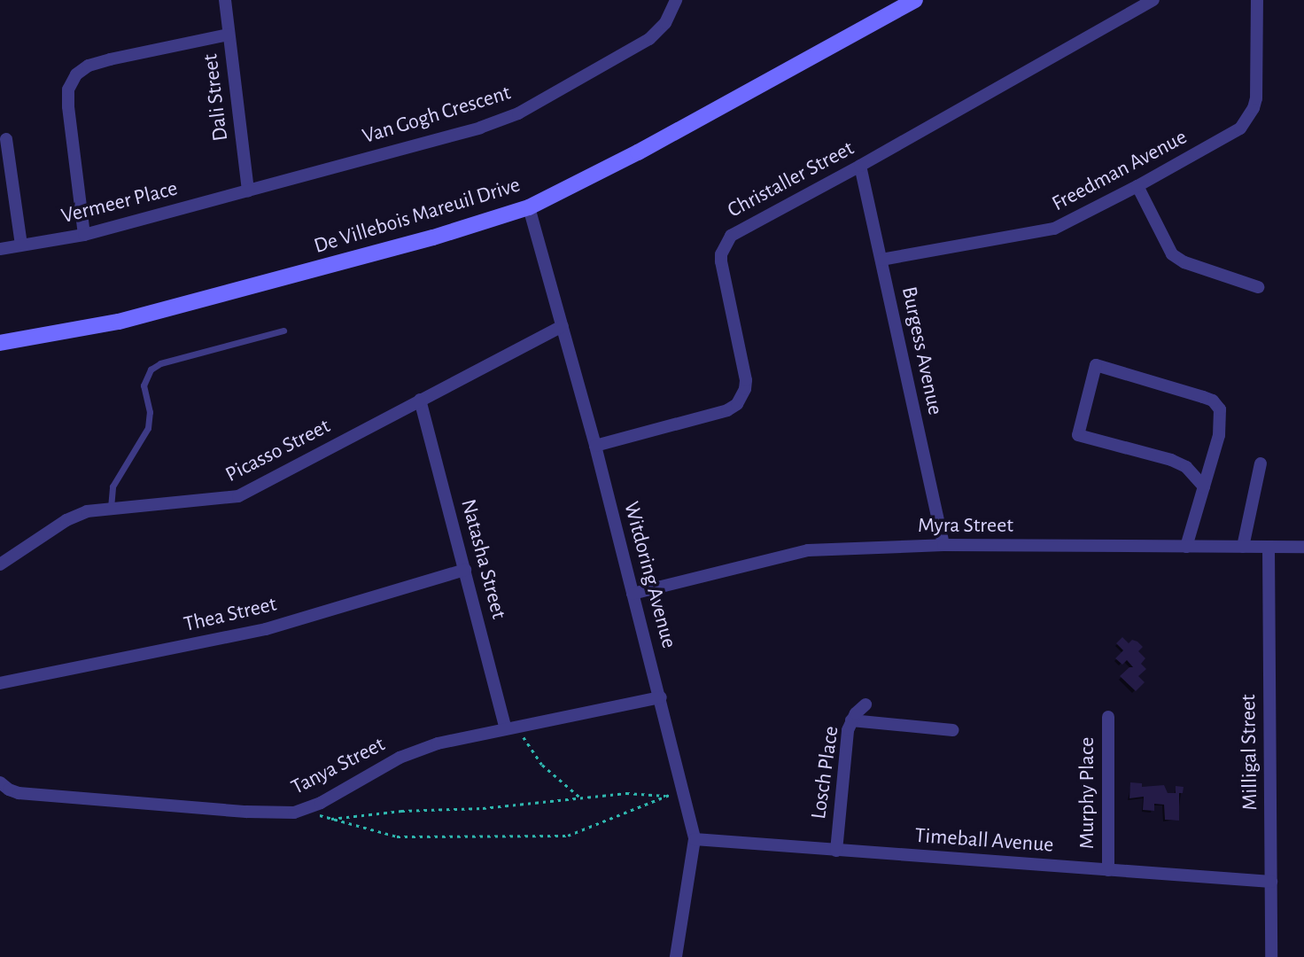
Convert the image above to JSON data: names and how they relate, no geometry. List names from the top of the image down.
{
  "streets": {
    "main road": ["De Villebois Mareuil Drive"],
    "street": [
      "Dali Street",
      "Van Gogh Crescent",
      "Freedman Avenue",
      "Christaller Street",
      "Vermeer Place",
      "Burgess Avenue",
      "Picasso Street",
      "Myra Street",
      "Natasha Street",
      "Witdoring Avenue",
      "Thea Street",
      "Milligal Street",
      "Tanya Street",
      "Losch Place",
      "Murphy Place",
      "Timeball Avenue"
    ]
  },
  "crossings": [
    ["Dali Street", "Van Gogh Crescent"],
    ["Dali Street", "Vermeer Place"],
    ["Van Gogh Crescent", "Vermeer Place"],
    ["Freedman Avenue", "Burgess Avenue"],
    ["Christaller Street", "Burgess Avenue"],
    ["Christaller Street", "Witdoring Avenue"],
    ["De Villebois Mareuil Drive", "Witdoring Avenue"],
    ["Burgess Avenue", "Myra Street"],
    ["Picasso Street", "Natasha Street"],
    ["Picasso Street", "Witdoring Avenue"],
    ["Myra Street", "Witdoring Avenue"],
    ["Myra Street", "Milligal Street"],
    ["Natasha Street", "Thea Street"],
    ["Natasha Street", "Tanya Street"],
    ["Witdoring Avenue", "Tanya Street"],
    ["Witdoring Avenue", "Timeball Avenue"],
    ["Milligal Street", "Timeball Avenue"],
    ["Losch Place", "Timeball Avenue"],
    ["Murphy Place", "Timeball Avenue"]
  ]
}
